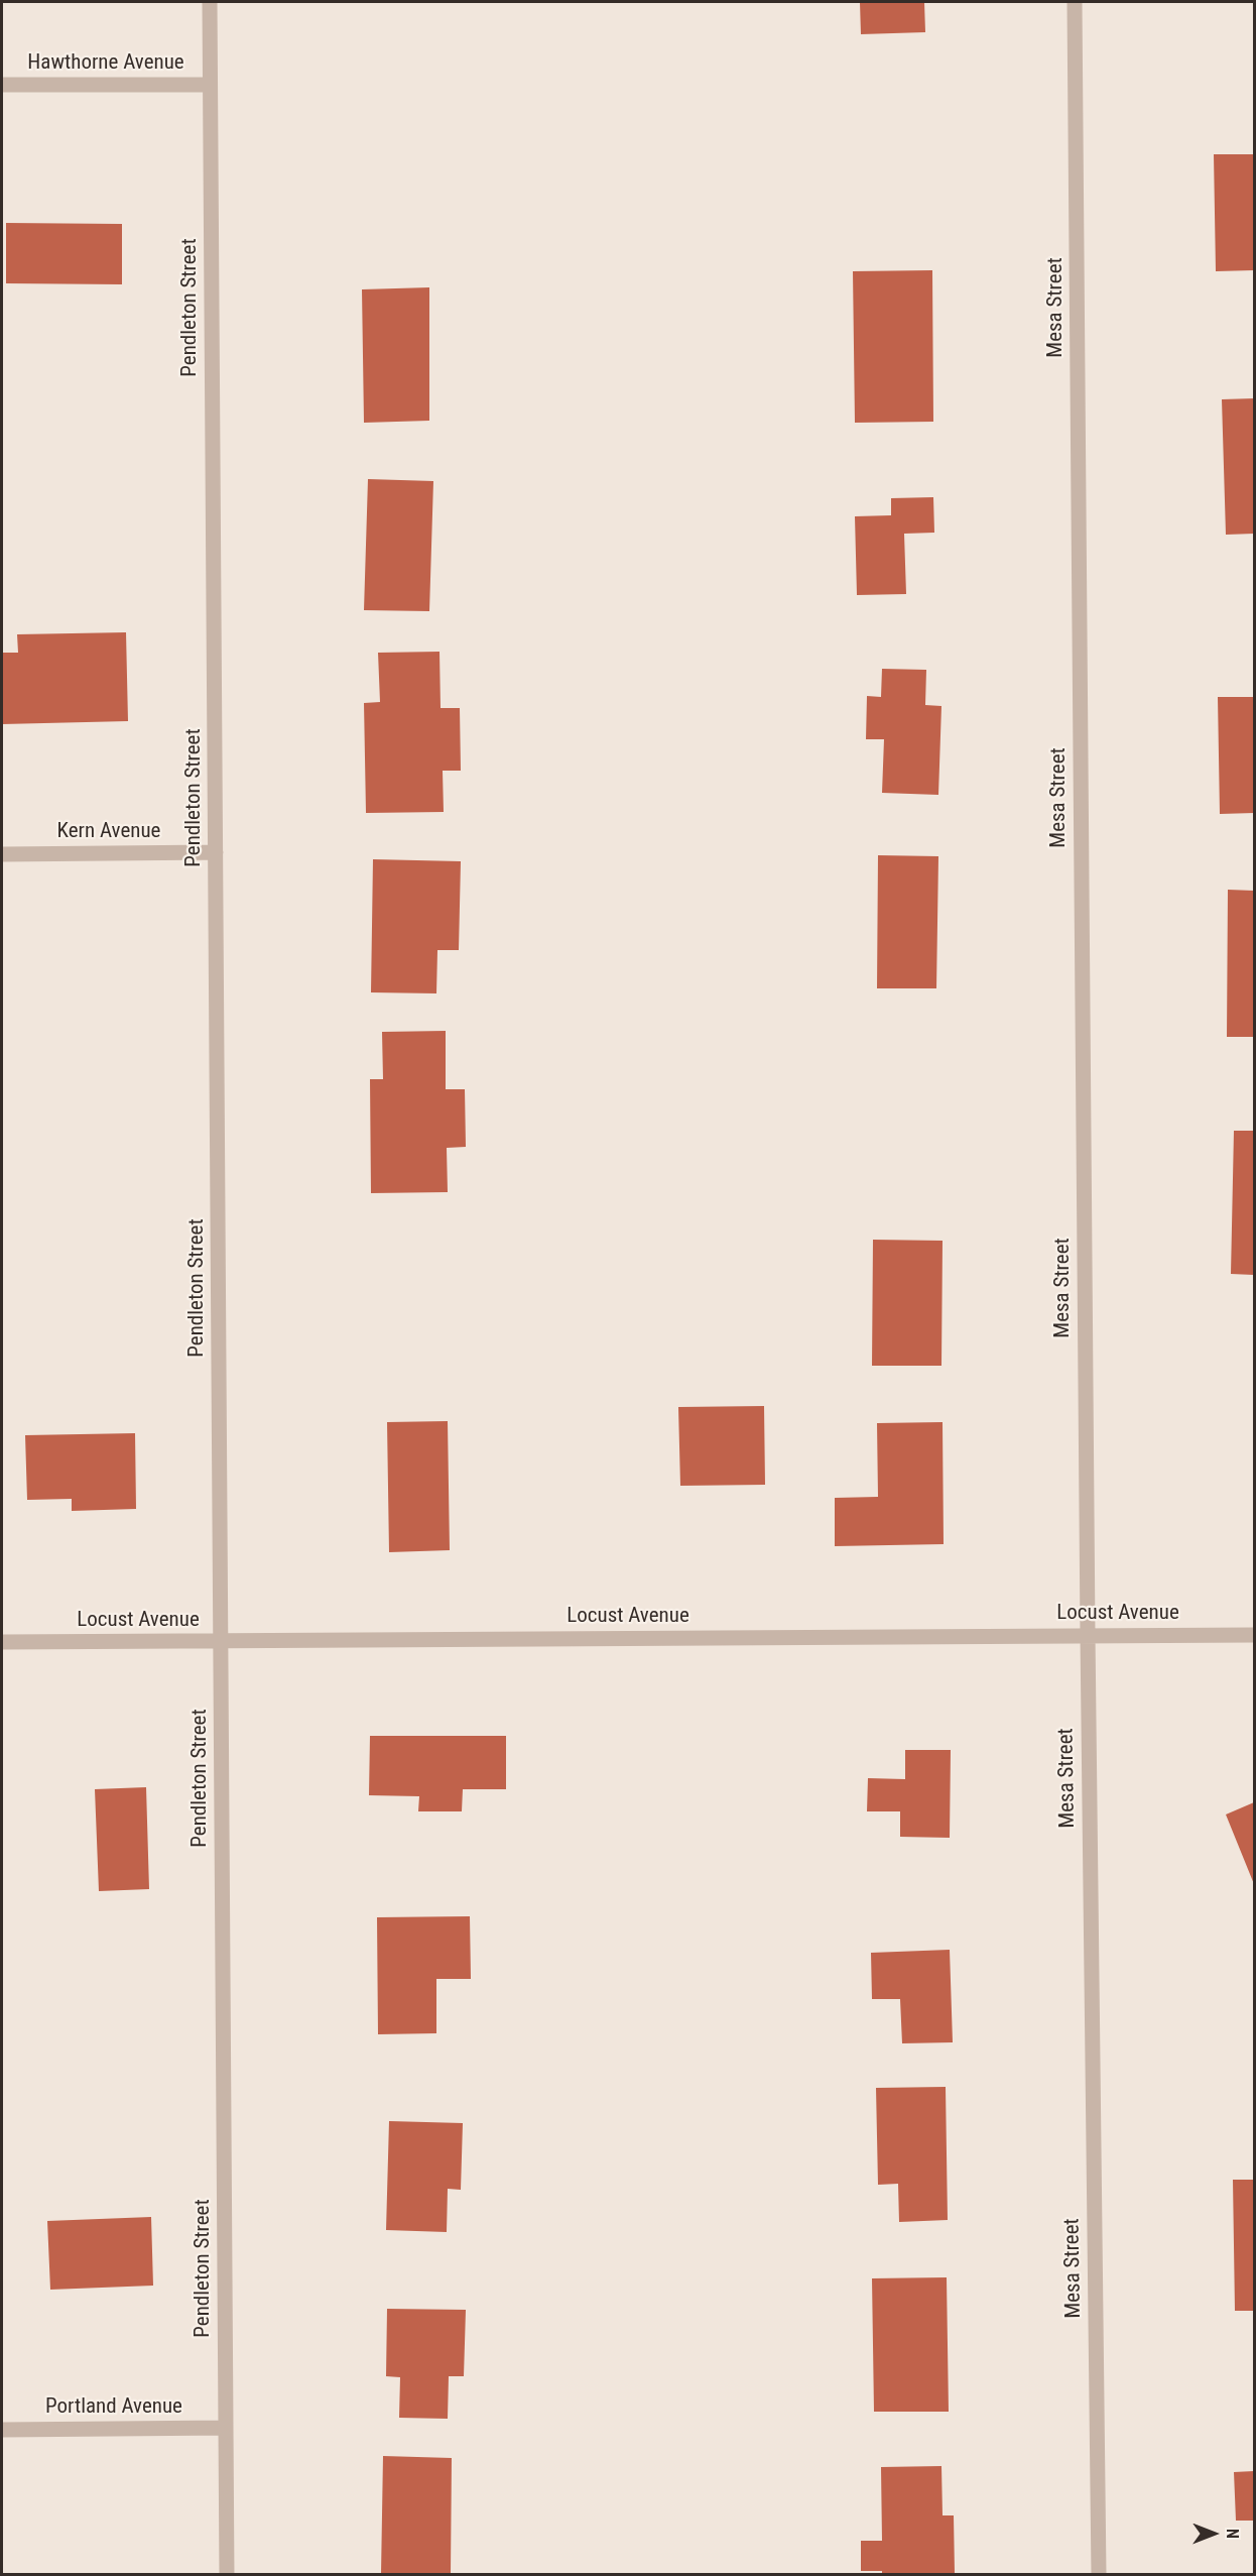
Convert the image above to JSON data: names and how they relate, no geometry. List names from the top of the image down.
{
  "streets": {
    "street": [
      "Hawthorne Avenue",
      "Pendleton Street",
      "Mesa Street",
      "Kern Avenue",
      "Locust Avenue",
      "Portland Avenue"
    ]
  },
  "crossings": [
    ["Hawthorne Avenue", "Pendleton Street"],
    ["Pendleton Street", "Kern Avenue"],
    ["Pendleton Street", "Locust Avenue"],
    ["Pendleton Street", "Portland Avenue"],
    ["Mesa Street", "Locust Avenue"]
  ],
  "north": "right"
}
